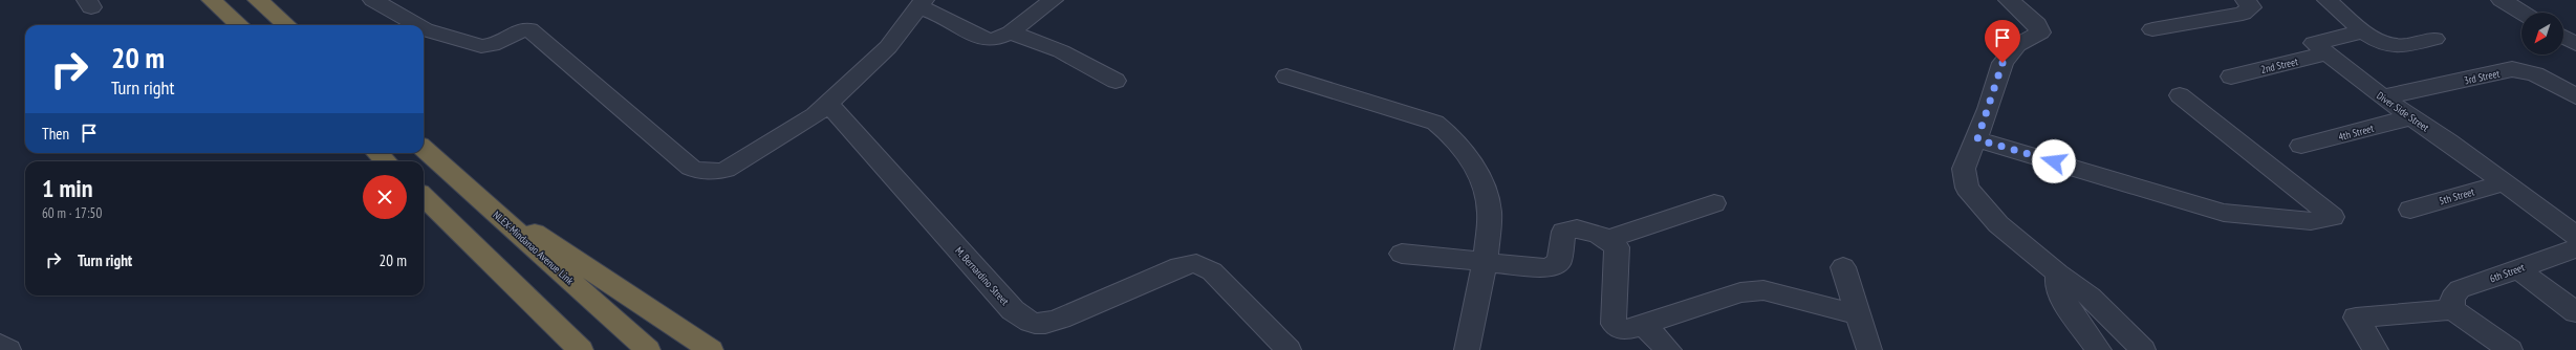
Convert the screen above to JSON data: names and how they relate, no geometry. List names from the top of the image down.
{
  "streets": {
    "highway": ["NLEX-Mindanao Avenue Link"],
    "street": [
      "2nd Street",
      "3rd Street",
      "Diver Side Street",
      "4th Street",
      "5th Street",
      "6th Street",
      "M. Bernardino Street"
    ]
  },
  "crossings": [
    ["2nd Street", "Diver Side Street"],
    ["3rd Street", "Diver Side Street"],
    ["Diver Side Street", "4th Street"],
    ["Diver Side Street", "5th Street"]
  ],
  "north": "bottom left",
  "page": {
    "turn": ["20 m", "Turn right"],
    "then": "Then",
    "heading": ["1 min", "60 m · 17:50"],
    "list": [
      {
        "name": "Turn right",
        "value": "20 m"
      }
    ]
  }
}
